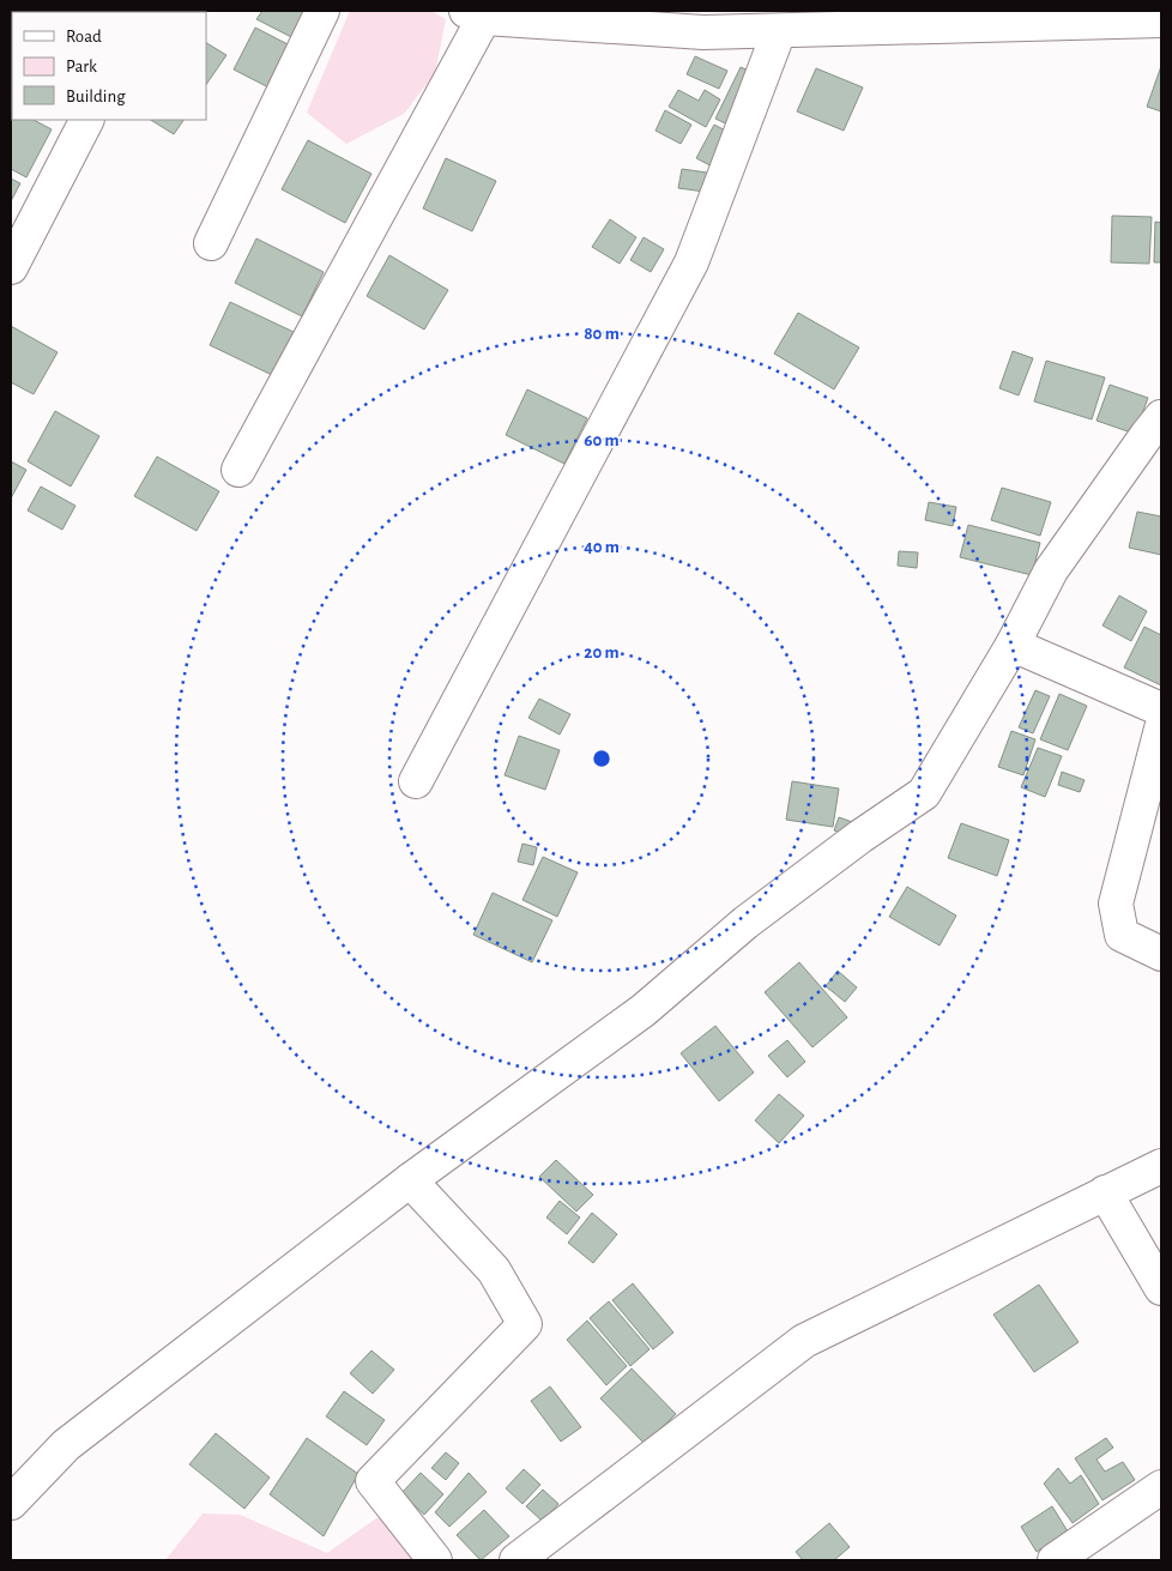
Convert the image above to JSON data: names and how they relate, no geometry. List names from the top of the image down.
{
  "legend": ["Road", "Park", "Building"],
  "rings": [
    "80 m",
    "60 m",
    "40 m",
    "20 m"
  ]
}
